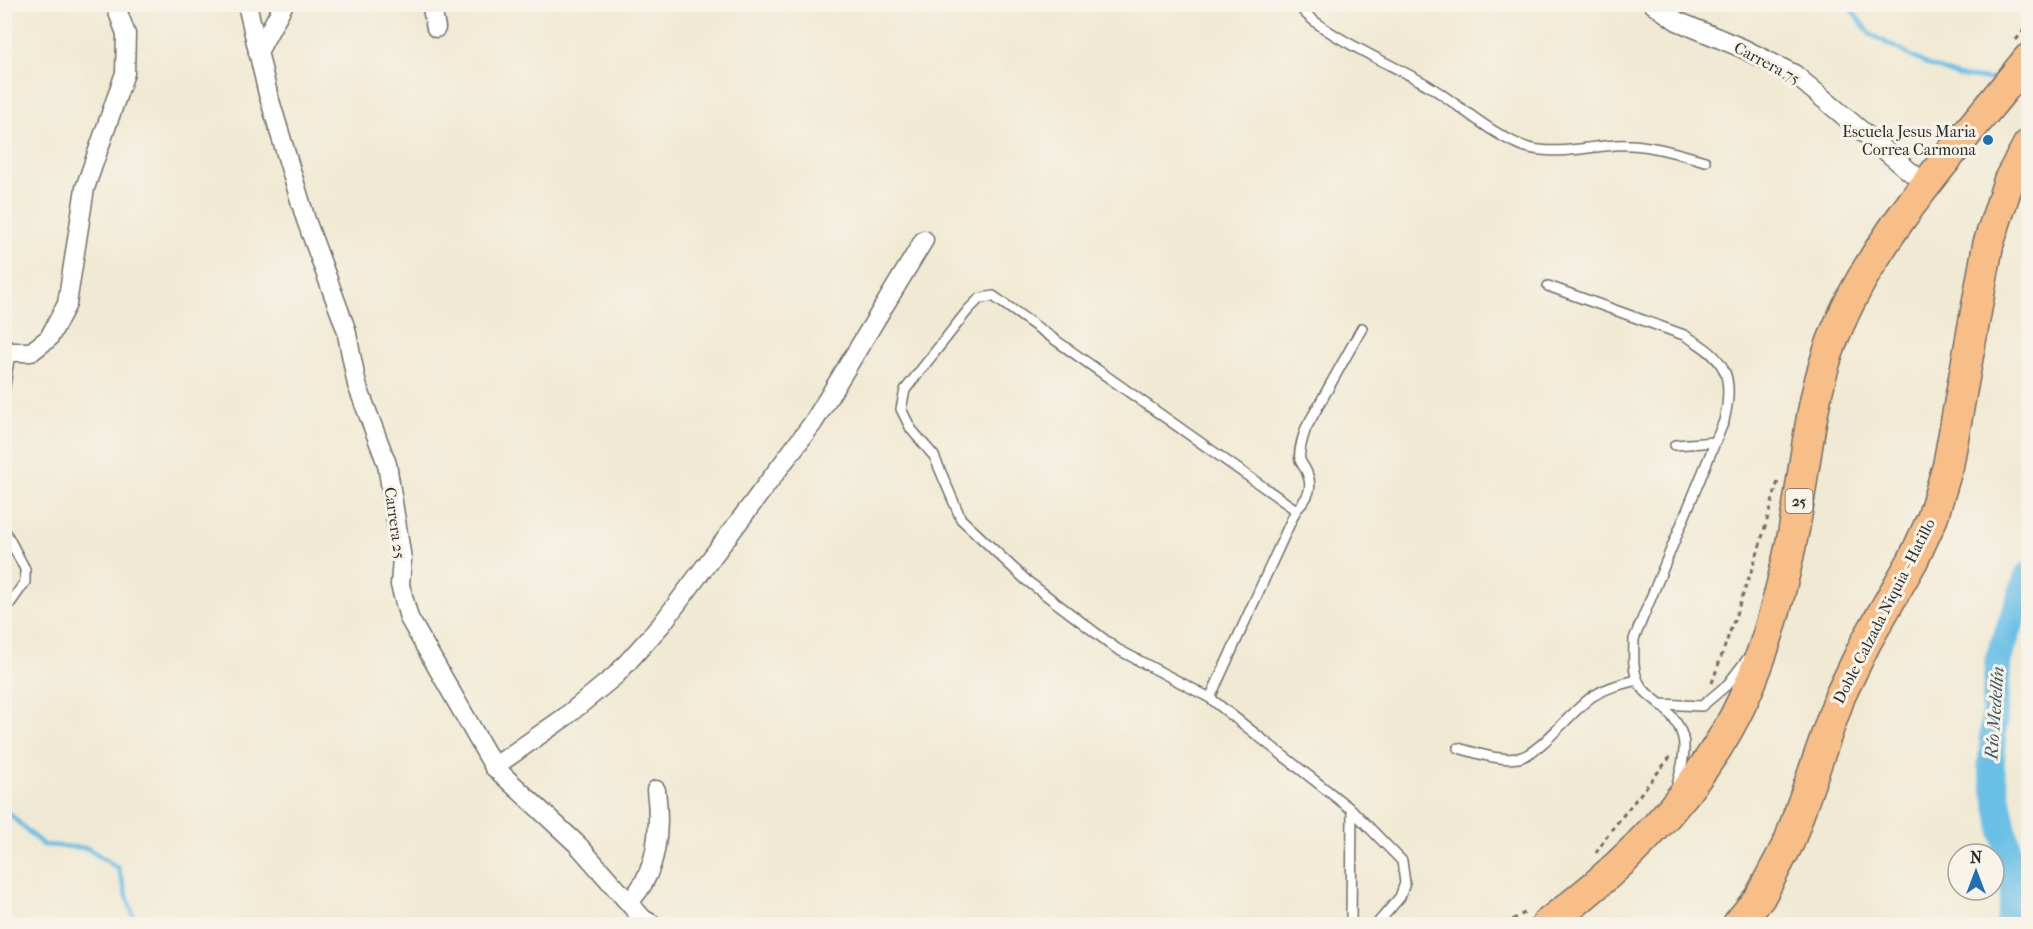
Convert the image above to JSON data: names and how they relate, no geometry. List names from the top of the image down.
{
  "streets": {
    "highway": ["25", "Doble Calzada Niquia - Hatillo"],
    "street": ["Carrera 75", "Carrera 25"]
  },
  "crossings": [
    ["Carrera 75", "25"]
  ],
  "water": ["Río Medellín"],
  "places": ["Escuela Jesus Maria Correa Carmona"],
  "north": "top"
}
